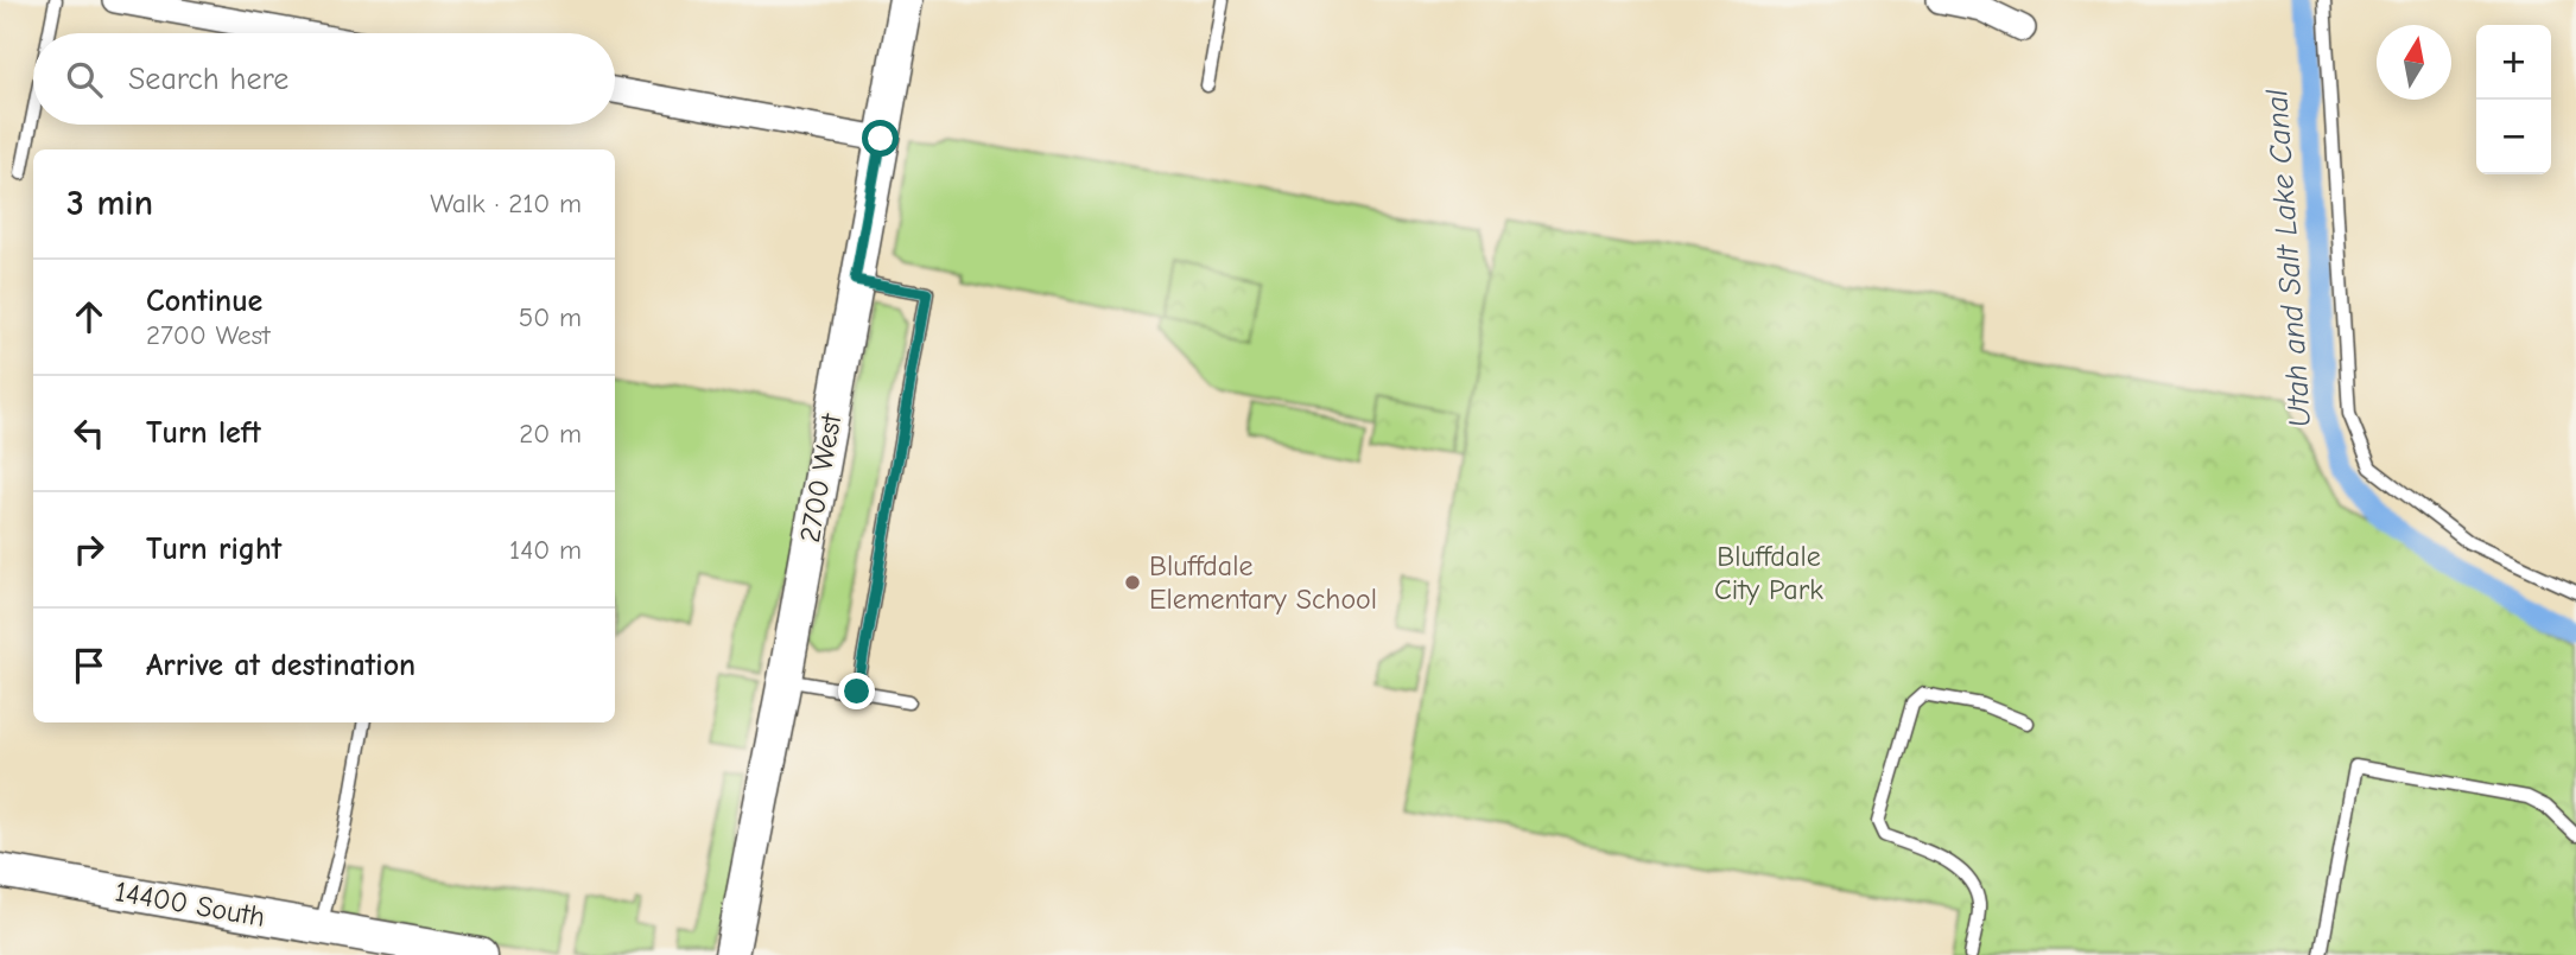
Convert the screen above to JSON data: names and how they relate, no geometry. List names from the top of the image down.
{
  "streets": {
    "main road": ["2700 West", "14400 South"]
  },
  "water": ["Utah and Salt Lake Canal"],
  "parks": ["Bluffdale City Park"],
  "places": ["Bluffdale Elementary School"],
  "north": "top",
  "page": {
    "map_buttons": ["+", "−"],
    "search": "Search here",
    "heading": ["3 min", "Walk · 210 m"],
    "list": [
      ["Continue", "2700 West", "50 m"],
      ["Turn left", "20 m"],
      ["Turn right", "140 m"],
      "Arrive at destination"
    ]
  }
}
